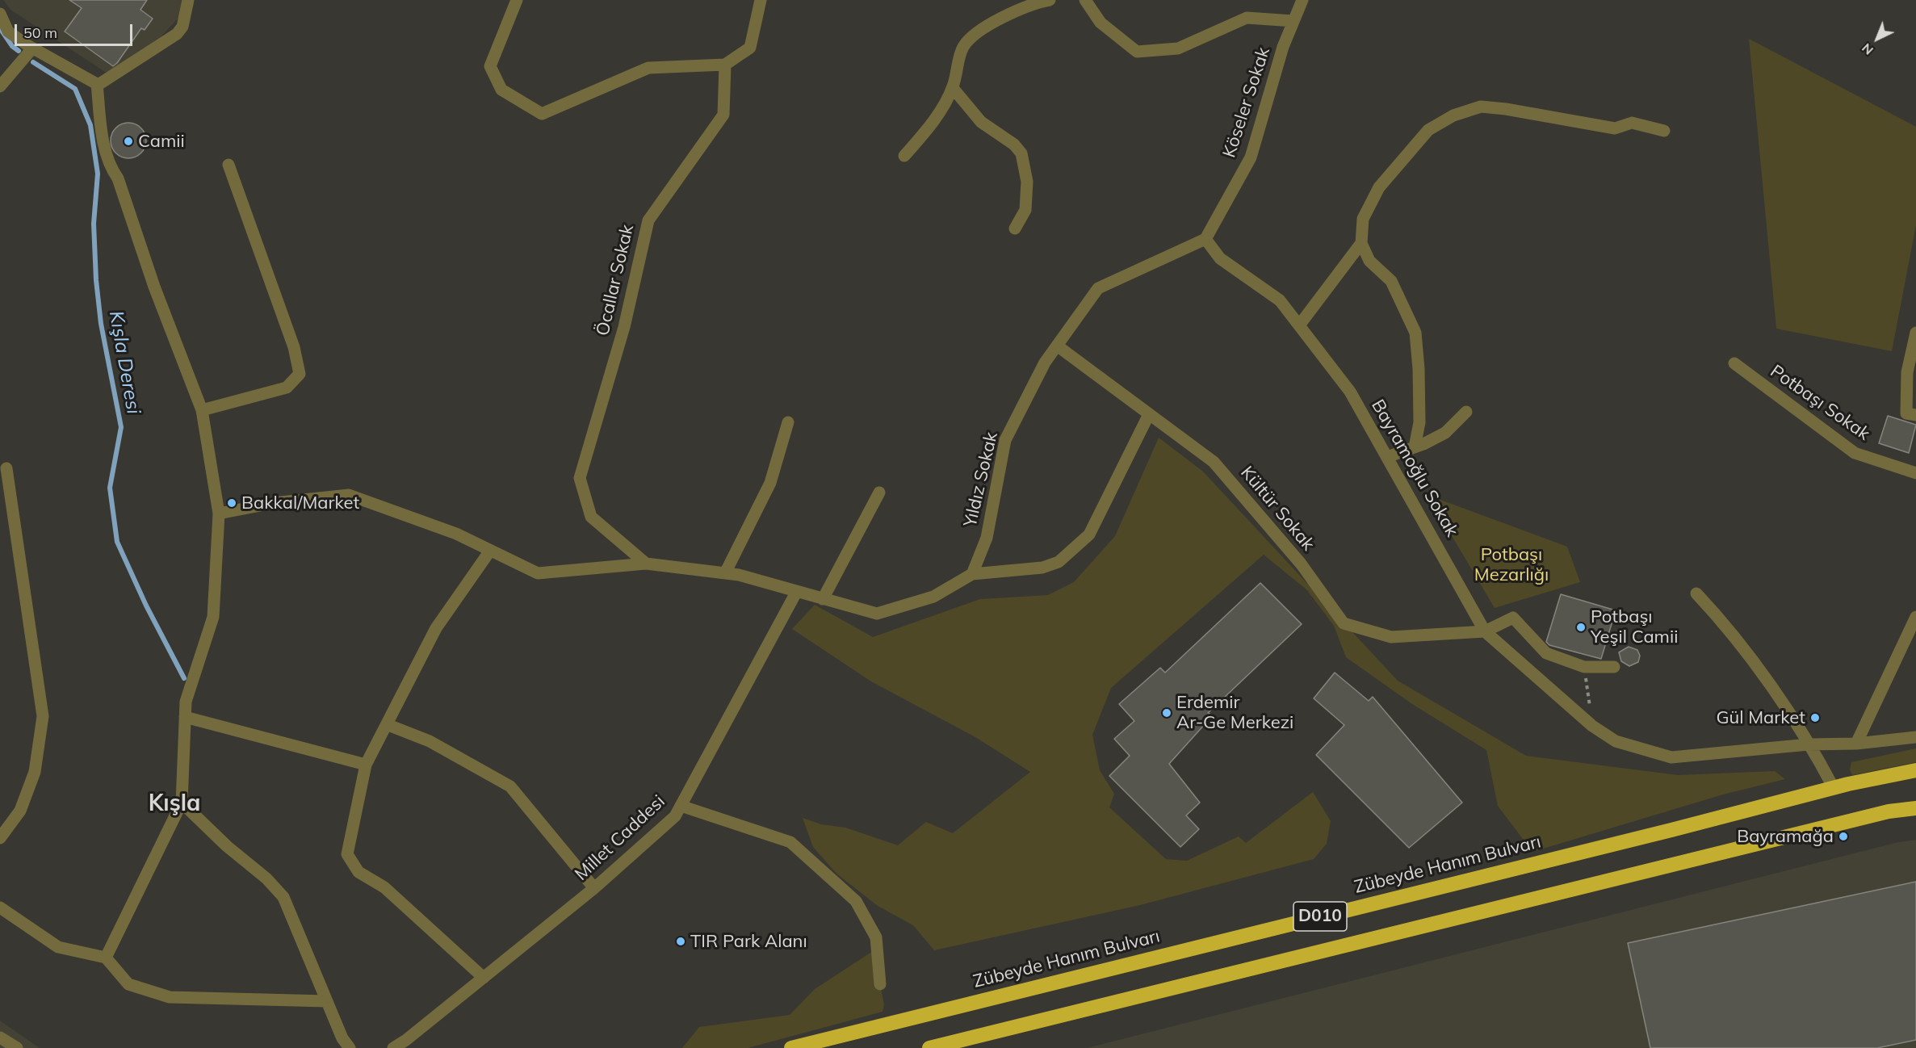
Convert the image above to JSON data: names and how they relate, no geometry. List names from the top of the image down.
{
  "streets": {
    "highway": ["Zübeyde Hanım Bulvarı", "D010"],
    "street": [
      "Köseler Sokak",
      "Öcallar Sokak",
      "Potbaşı Sokak",
      "Bayramoğlu Sokak",
      "Yıldız Sokak",
      "Kültür Sokak",
      "Millet Caddesi"
    ]
  },
  "crossings": [
    ["Köseler Sokak", "Bayramoğlu Sokak"],
    ["Köseler Sokak", "Yıldız Sokak"],
    ["Bayramoğlu Sokak", "Yıldız Sokak"],
    ["Bayramoğlu Sokak", "Kültür Sokak"],
    ["Yıldız Sokak", "Kültür Sokak"]
  ],
  "districts": ["Kışla"],
  "water": ["Kışla Deresi"],
  "parks": ["Potbaşı Mezarlığı"],
  "places": [
    "Camii",
    "Bakkal/Market",
    "Potbaşı Yeşil Camii",
    "Erdemir Ar-Ge Merkezi",
    "Gül Market",
    "Bayramağa",
    "TIR Park Alanı"
  ],
  "scale_bar": "50 m",
  "north": "bottom left"
}
